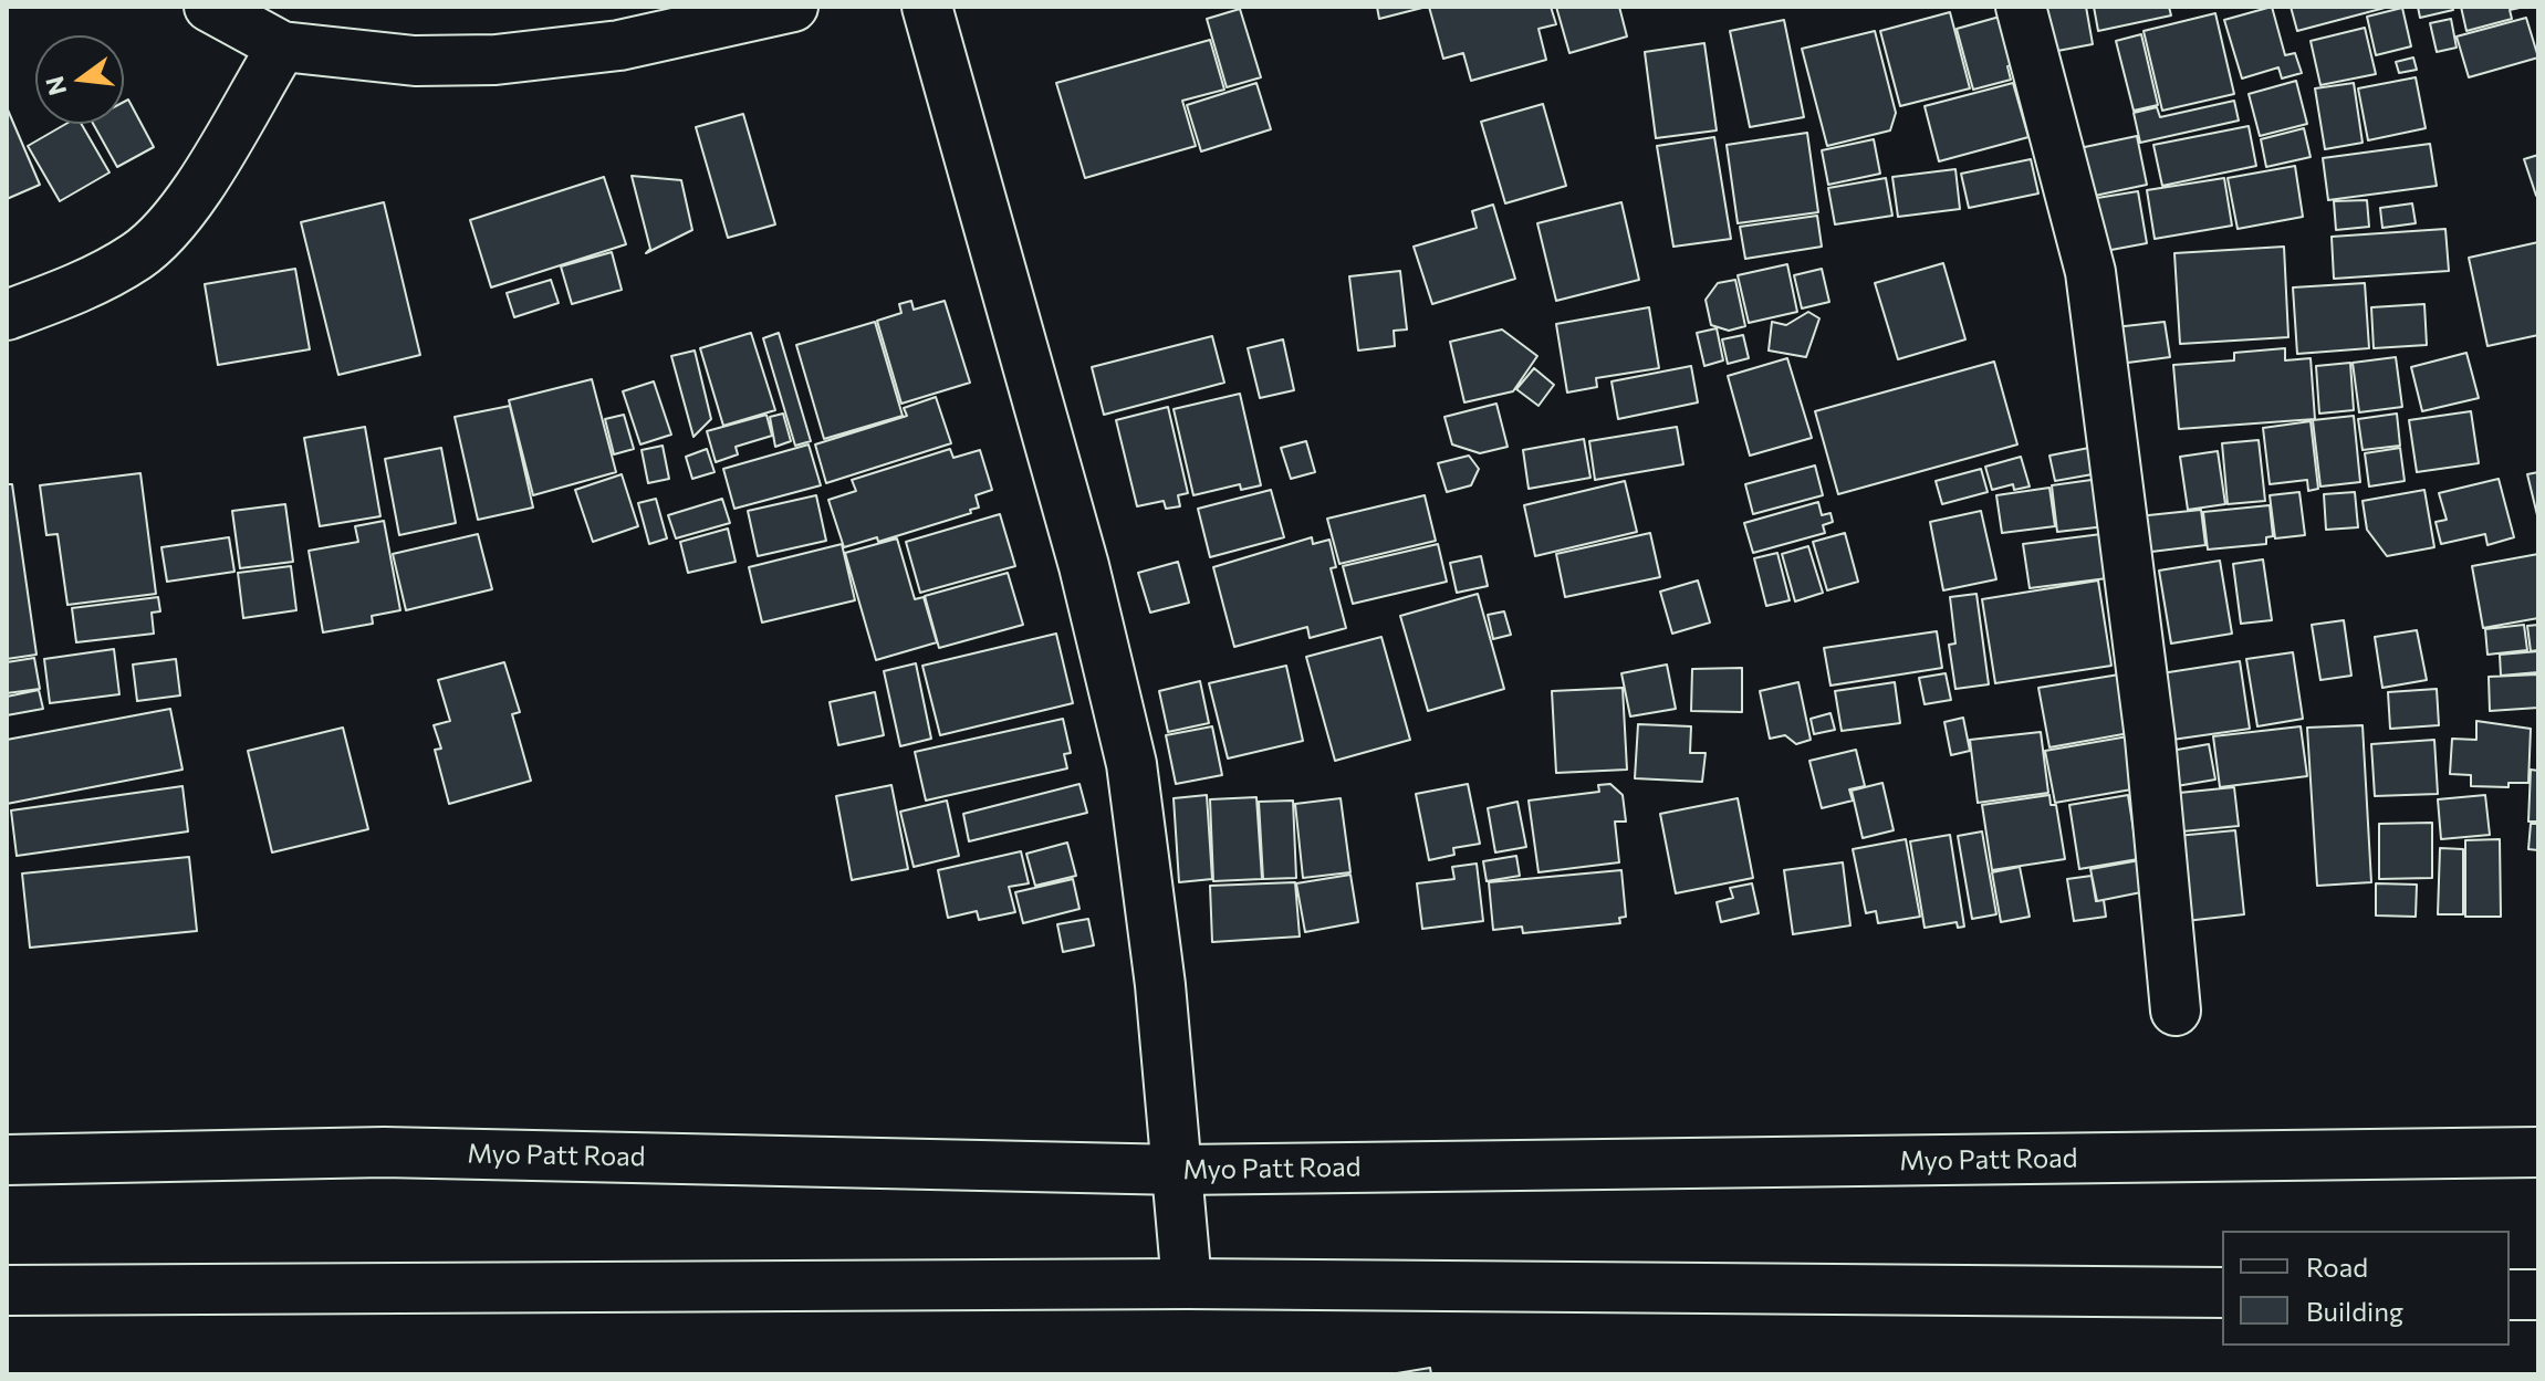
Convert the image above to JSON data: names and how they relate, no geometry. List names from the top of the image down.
{
  "streets": {
    "main road": ["Myo Patt Road"]
  },
  "legend": ["Road", "Building"],
  "north": "left"
}
